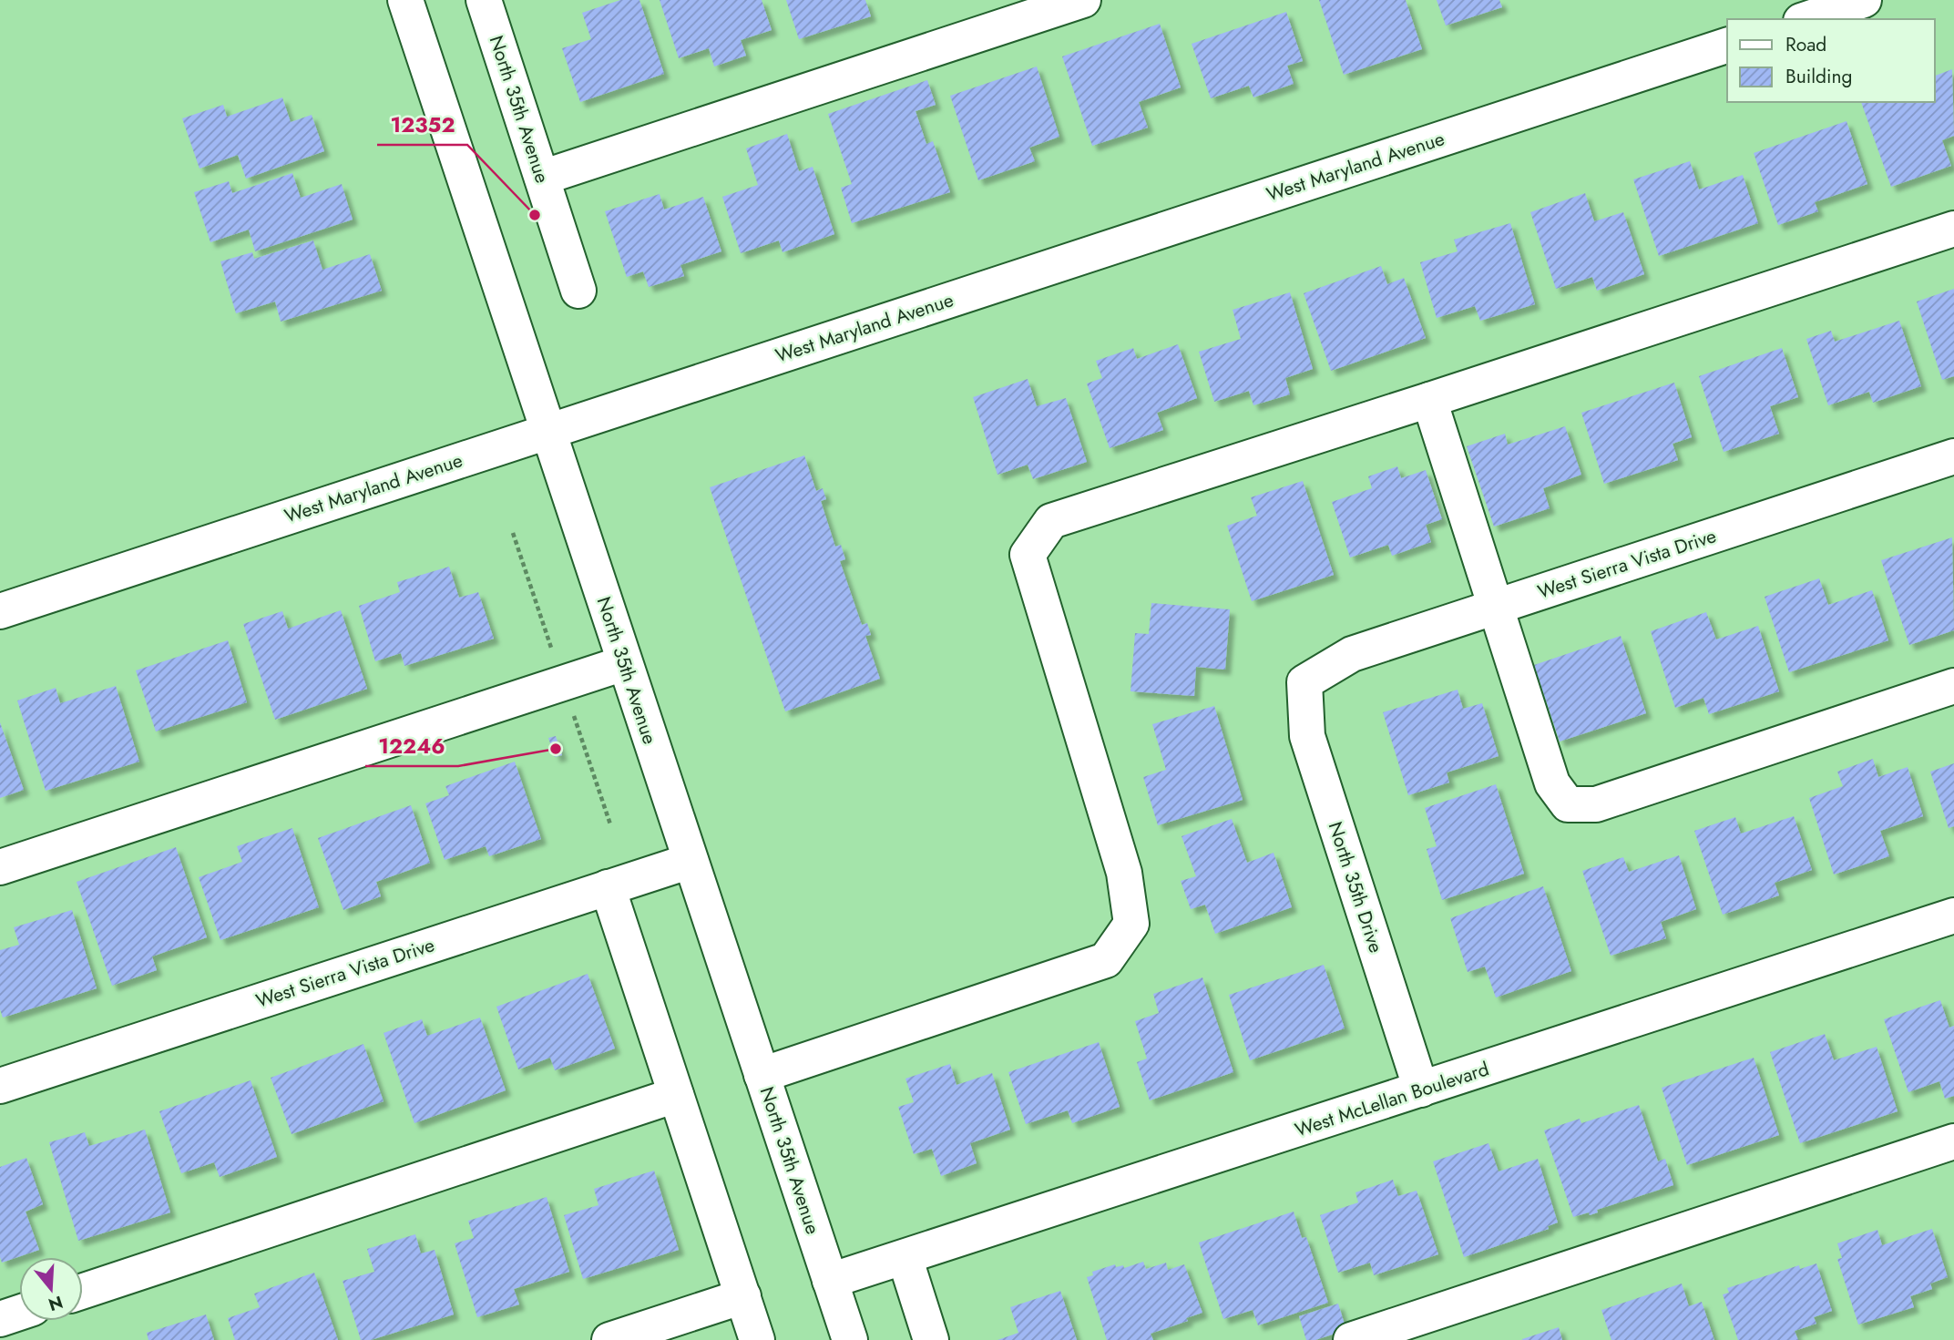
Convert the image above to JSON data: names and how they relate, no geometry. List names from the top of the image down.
{
  "streets": {
    "street": [
      "North 35th Avenue",
      "West Maryland Avenue",
      "West Sierra Vista Drive",
      "North 35th Drive",
      "West McLellan Boulevard"
    ]
  },
  "crossings": [
    ["North 35th Avenue", "West Maryland Avenue"],
    ["North 35th Avenue", "West Sierra Vista Drive"],
    ["North 35th Avenue", "West McLellan Boulevard"],
    ["West Sierra Vista Drive", "North 35th Drive"],
    ["North 35th Drive", "West McLellan Boulevard"]
  ],
  "places": ["12352", "12246"],
  "legend": ["Road", "Building"],
  "north": "bottom"
}
